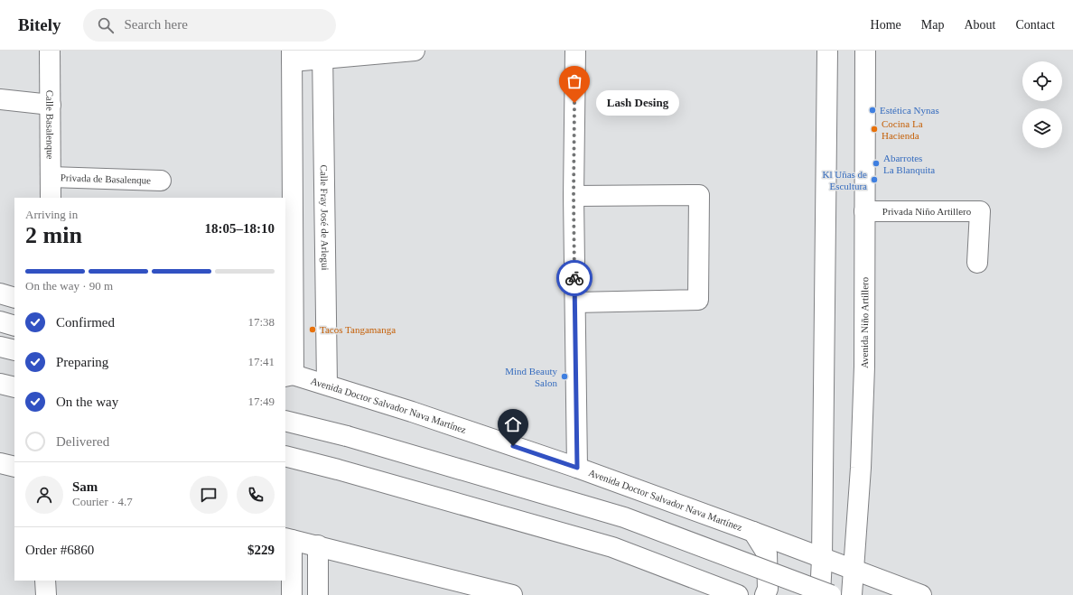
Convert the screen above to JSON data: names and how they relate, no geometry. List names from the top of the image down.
{
  "streets": {
    "main road": [
      "Calle Basalenque",
      "Privada de Basalenque",
      "Privada Niño Artillero",
      "Calle Fray José de Arlegui",
      "Avenida Niño Artillero",
      "Avenida Doctor Salvador Nava Martínez"
    ]
  },
  "crossings": [
    ["Calle Basalenque", "Privada de Basalenque"],
    ["Privada Niño Artillero", "Avenida Niño Artillero"],
    ["Calle Fray José de Arlegui", "Avenida Doctor Salvador Nava Martínez"],
    ["Avenida Niño Artillero", "Avenida Doctor Salvador Nava Martínez"]
  ],
  "places": [
    "Lash Desing",
    "Estética Nynas",
    "Cocina La Hacienda",
    "Abarrotes La Blanquita",
    "Kl Uñas de Escultura",
    "Tacos Tangamanga",
    "Mind Beauty Salon"
  ],
  "page": {
    "header": "Bitely",
    "search": "Search here",
    "nav": [
      "Home",
      "Map",
      "About",
      "Contact"
    ],
    "bubble": "Lash Desing",
    "heading": ["2 min", "Arriving in", "18:05–18:10"],
    "panel": [
      "Sam",
      "Courier · 4.7",
      "Order #6860",
      "$229"
    ],
    "bar": "On the way · 90 m",
    "list": [
      ["Confirmed", "17:38"],
      ["Preparing", "17:41"],
      ["On the way", "17:49"],
      "Delivered"
    ]
  }
}
